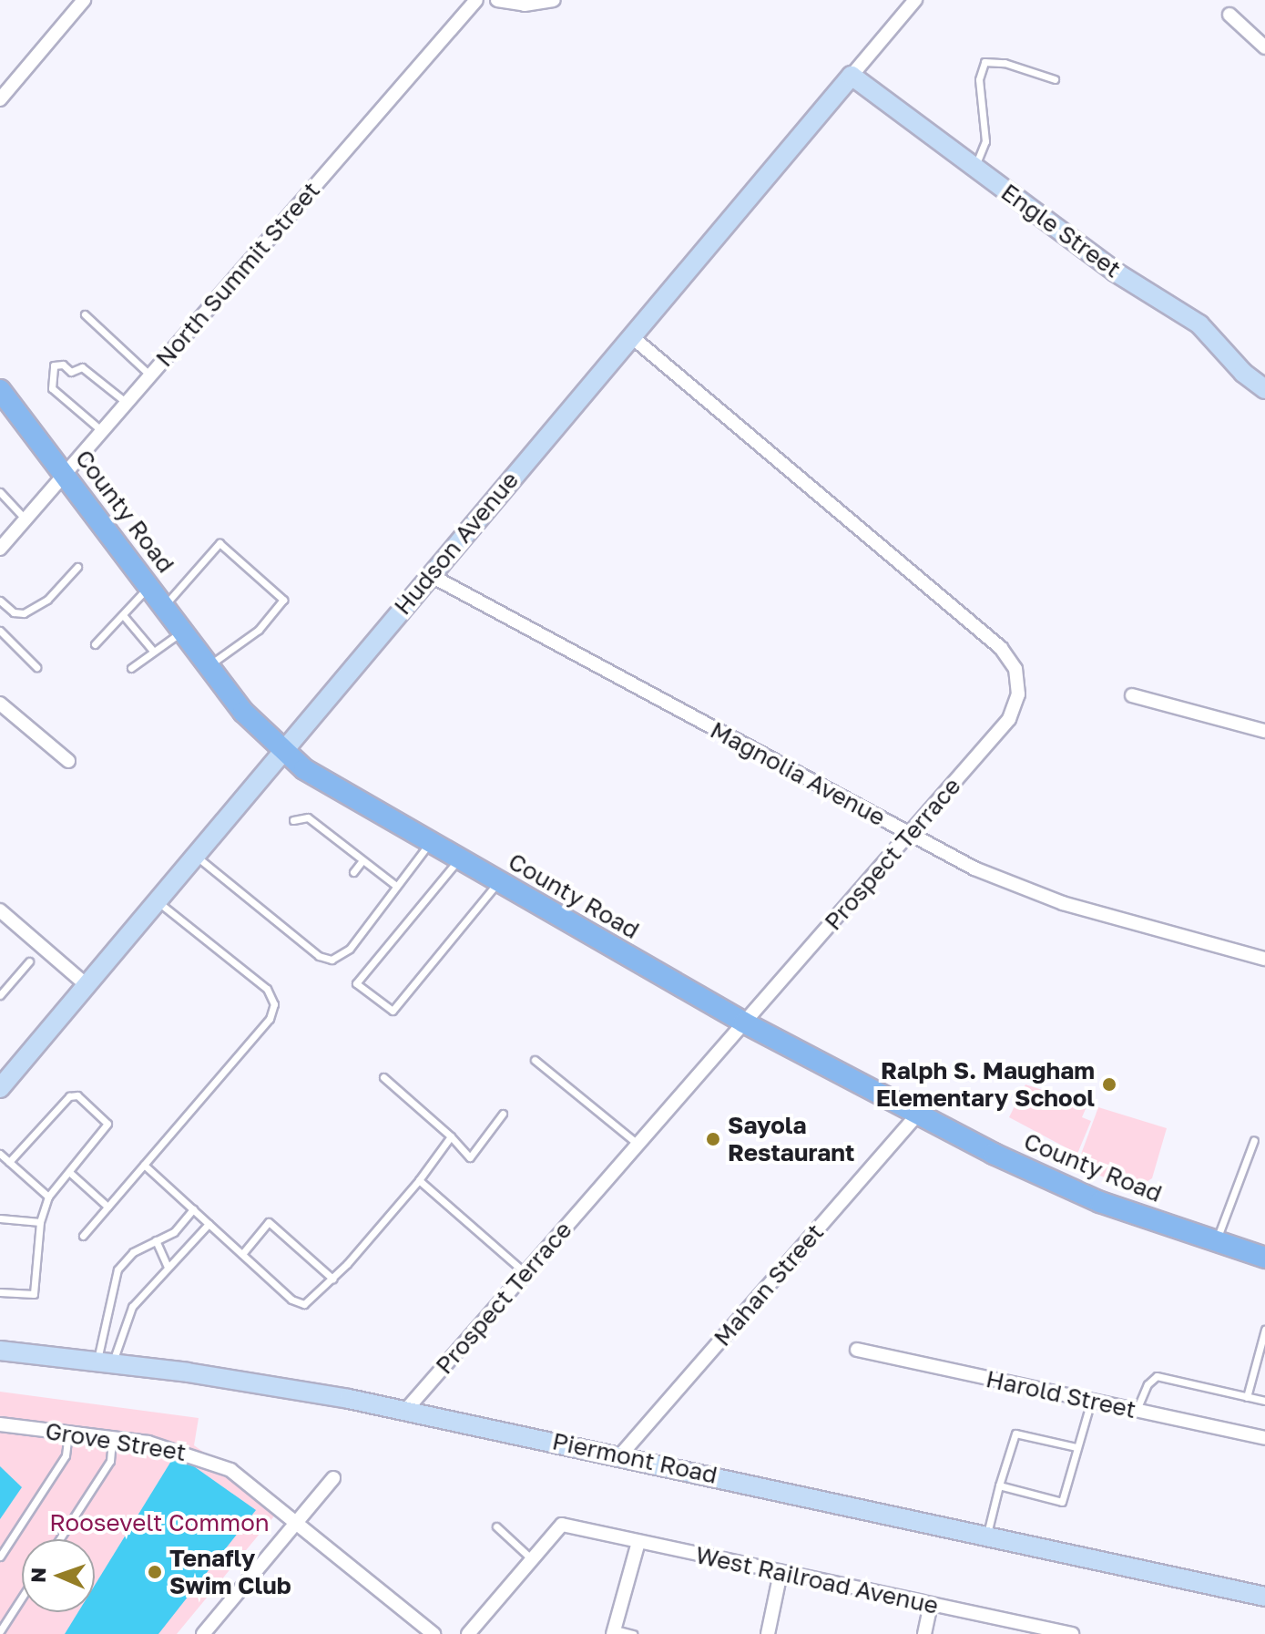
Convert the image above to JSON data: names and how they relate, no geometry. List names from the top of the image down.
{
  "streets": {
    "main road": ["County Road"],
    "street": [
      "Engle Street",
      "North Summit Street",
      "Hudson Avenue",
      "Magnolia Avenue",
      "Prospect Terrace",
      "Mahan Street",
      "Harold Street",
      "Grove Street",
      "Piermont Road",
      "West Railroad Avenue"
    ]
  },
  "crossings": [
    ["Engle Street", "Hudson Avenue"],
    ["North Summit Street", "County Road"],
    ["County Road", "Hudson Avenue"],
    ["County Road", "Prospect Terrace"],
    ["County Road", "Mahan Street"],
    ["Hudson Avenue", "Magnolia Avenue"],
    ["Hudson Avenue", "Prospect Terrace"],
    ["Magnolia Avenue", "Prospect Terrace"],
    ["Prospect Terrace", "Piermont Road"],
    ["Mahan Street", "Piermont Road"]
  ],
  "parks": ["Roosevelt Common"],
  "places": ["Ralph S. Maugham Elementary School", "Sayola Restaurant", "Tenafly Swim Club"],
  "north": "left"
}
